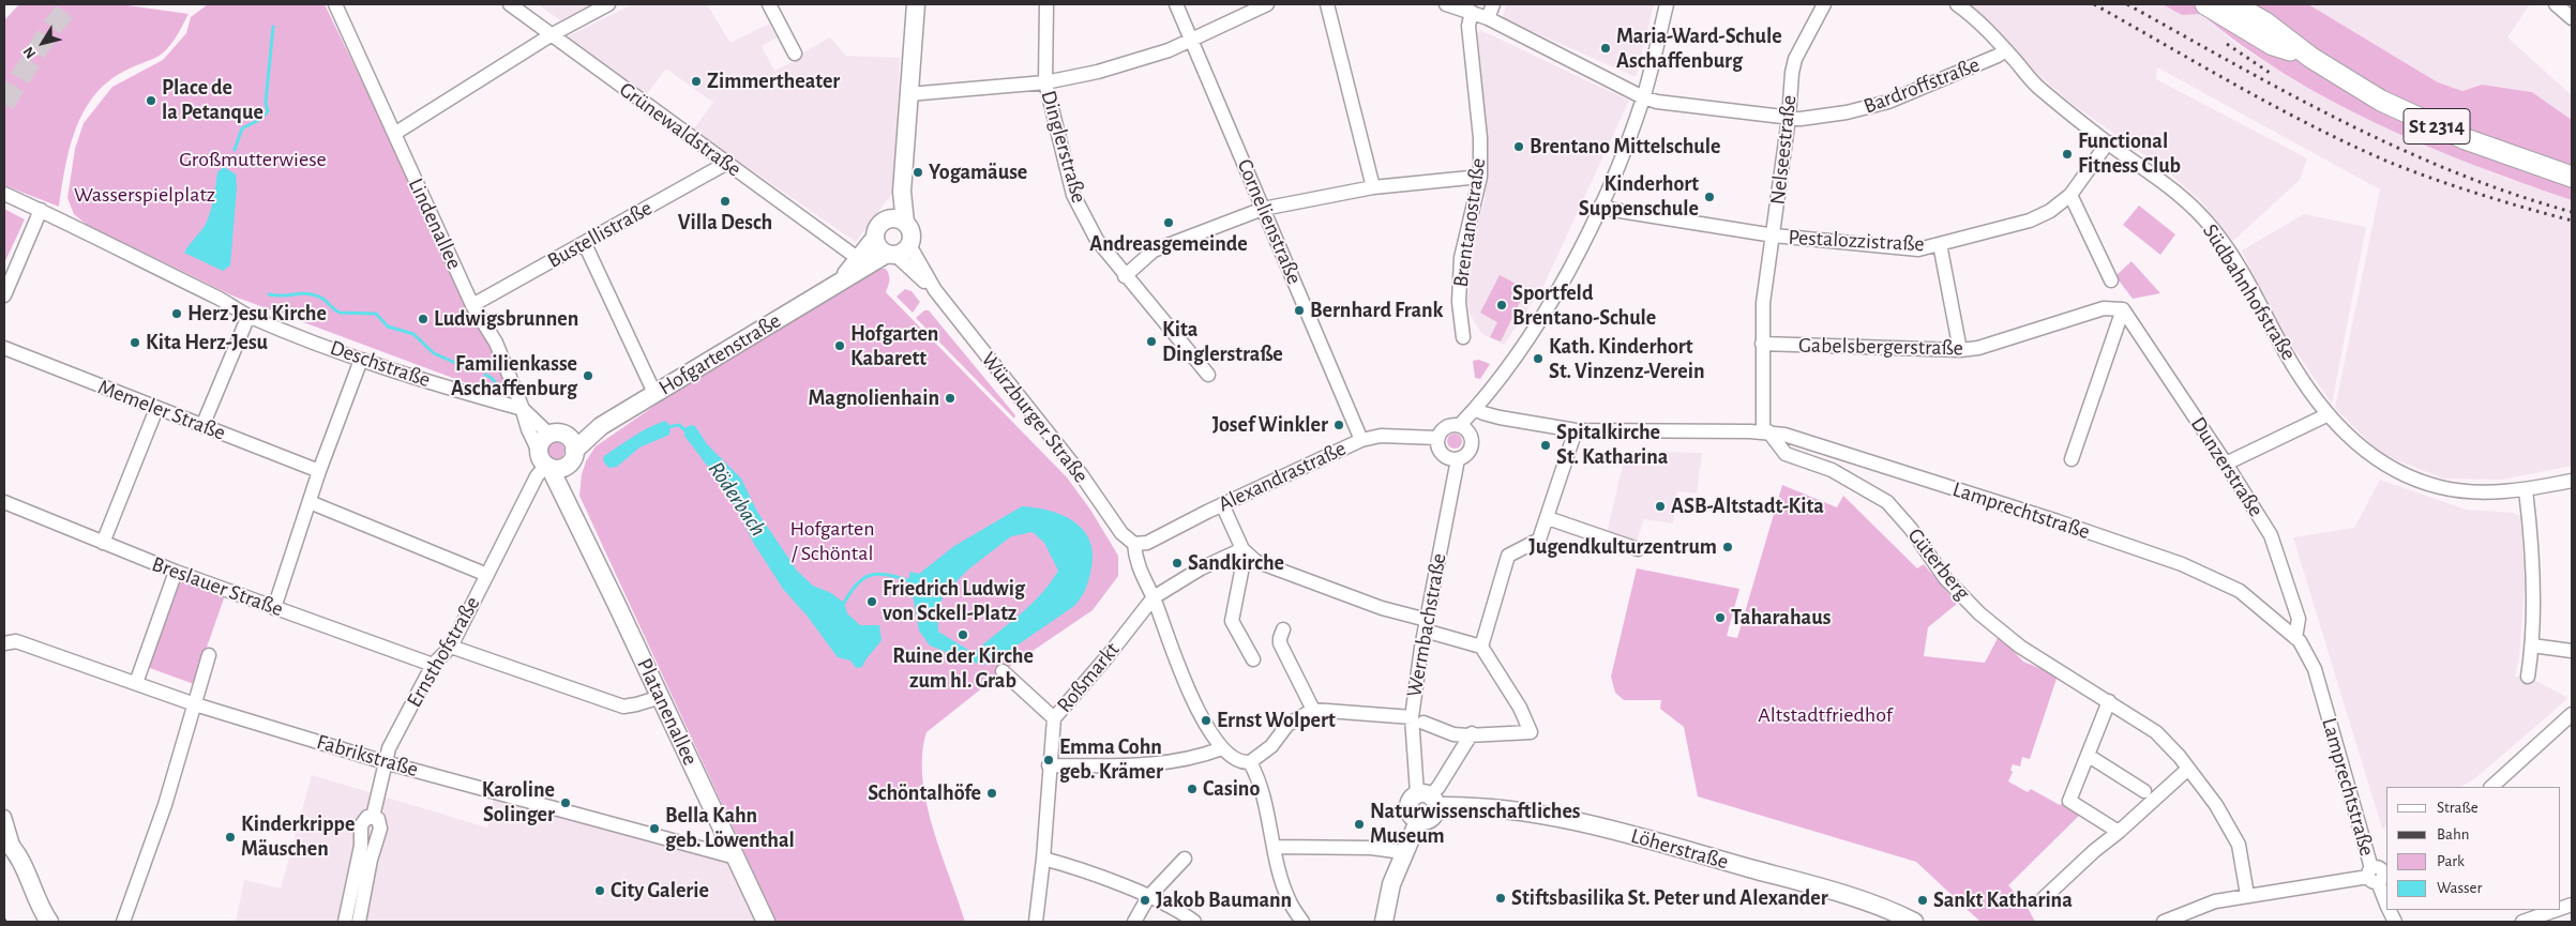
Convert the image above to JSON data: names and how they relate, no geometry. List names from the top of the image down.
{
  "streets": {
    "highway": ["St 2314"],
    "main road": ["Hofgartenstraße", "Platanenallee", "Löherstraße"],
    "street": [
      "Bardroffstraße",
      "Grünewaldstraße",
      "Dinglerstraße",
      "Nelseestraße",
      "Cornelienstraße",
      "Brentanostraße",
      "Lindenallee",
      "Bustellistraße",
      "Pestalozzistraße",
      "Südbahnhofstraße",
      "Gabelsbergerstraße",
      "Deschstraße",
      "Memeler Straße",
      "Würzburger Straße",
      "Dunzerstraße",
      "Alexandrastraße",
      "Lamprechtstraße",
      "Güterberg",
      "Breslauer Straße",
      "Wermbachstraße",
      "Ernsthofstraße",
      "Roßmarkt",
      "Fabrikstraße"
    ]
  },
  "crossings": [
    ["Bardroffstraße", "Nelseestraße"],
    ["Bardroffstraße", "Brentanostraße"],
    ["Bardroffstraße", "Südbahnhofstraße"],
    ["Grünewaldstraße", "Bustellistraße"],
    ["Nelseestraße", "Pestalozzistraße"],
    ["Nelseestraße", "Gabelsbergerstraße"],
    ["Nelseestraße", "Lamprechtstraße"],
    ["Nelseestraße", "Güterberg"],
    ["Cornelienstraße", "Alexandrastraße"],
    ["Lindenallee", "Bustellistraße"],
    ["Lindenallee", "Hofgartenstraße"],
    ["Lindenallee", "Deschstraße"],
    ["Lindenallee", "Ernsthofstraße"],
    ["Lindenallee", "Platanenallee"],
    ["Pestalozzistraße", "Südbahnhofstraße"],
    ["Gabelsbergerstraße", "Dunzerstraße"],
    ["Hofgartenstraße", "Würzburger Straße"],
    ["Hofgartenstraße", "Ernsthofstraße"],
    ["Hofgartenstraße", "Platanenallee"],
    ["Würzburger Straße", "Alexandrastraße"],
    ["Dunzerstraße", "Lamprechtstraße"],
    ["Alexandrastraße", "Wermbachstraße"],
    ["Lamprechtstraße", "Güterberg"],
    ["Breslauer Straße", "Ernsthofstraße"],
    ["Wermbachstraße", "Löherstraße"],
    ["Ernsthofstraße", "Platanenallee"],
    ["Ernsthofstraße", "Fabrikstraße"],
    ["Platanenallee", "Fabrikstraße"]
  ],
  "water": ["Röderbach"],
  "parks": [
    "Großmutterwiese",
    "Wasserspielplatz",
    "Hofgarten / Schöntal",
    "Altstadtfriedhof"
  ],
  "places": [
    "Maria-Ward-Schule Aschaffenburg",
    "Zimmertheater",
    "Place de la Petanque",
    "Brentano Mittelschule",
    "Functional Fitness Club",
    "Yogamäuse",
    "Kinderhort Suppenschule",
    "Villa Desch",
    "Andreasgemeinde",
    "Sportfeld Brentano-Schule",
    "Bernhard Frank",
    "Herz Jesu Kirche",
    "Ludwigsbrunnen",
    "Kita Dinglerstraße",
    "Kita Herz-Jesu",
    "Hofgarten Kabarett",
    "Kath. Kinderhort St. Vinzenz-Verein",
    "Familienkasse Aschaffenburg",
    "Magnolienhain",
    "Josef Winkler",
    "Spitalkirche St. Katharina",
    "ASB-Altstadt-Kita",
    "Jugendkulturzentrum",
    "Sandkirche",
    "Friedrich Ludwig von Sckell-Platz",
    "Taharahaus",
    "Ruine der Kirche zum hl. Grab",
    "Ernst Wolpert",
    "Emma Cohn geb. Krämer",
    "Casino",
    "Schöntalhöfe",
    "Karoline Solinger",
    "Naturwissenschaftliches Museum",
    "Bella Kahn geb. Löwenthal",
    "Kinderkrippe Mäuschen",
    "City Galerie",
    "Stiftsbasilika St. Peter und Alexander",
    "Jakob Baumann",
    "Sankt Katharina"
  ],
  "legend": [
    "Straße",
    "Bahn",
    "Park",
    "Wasser"
  ],
  "north": "bottom left"
}
